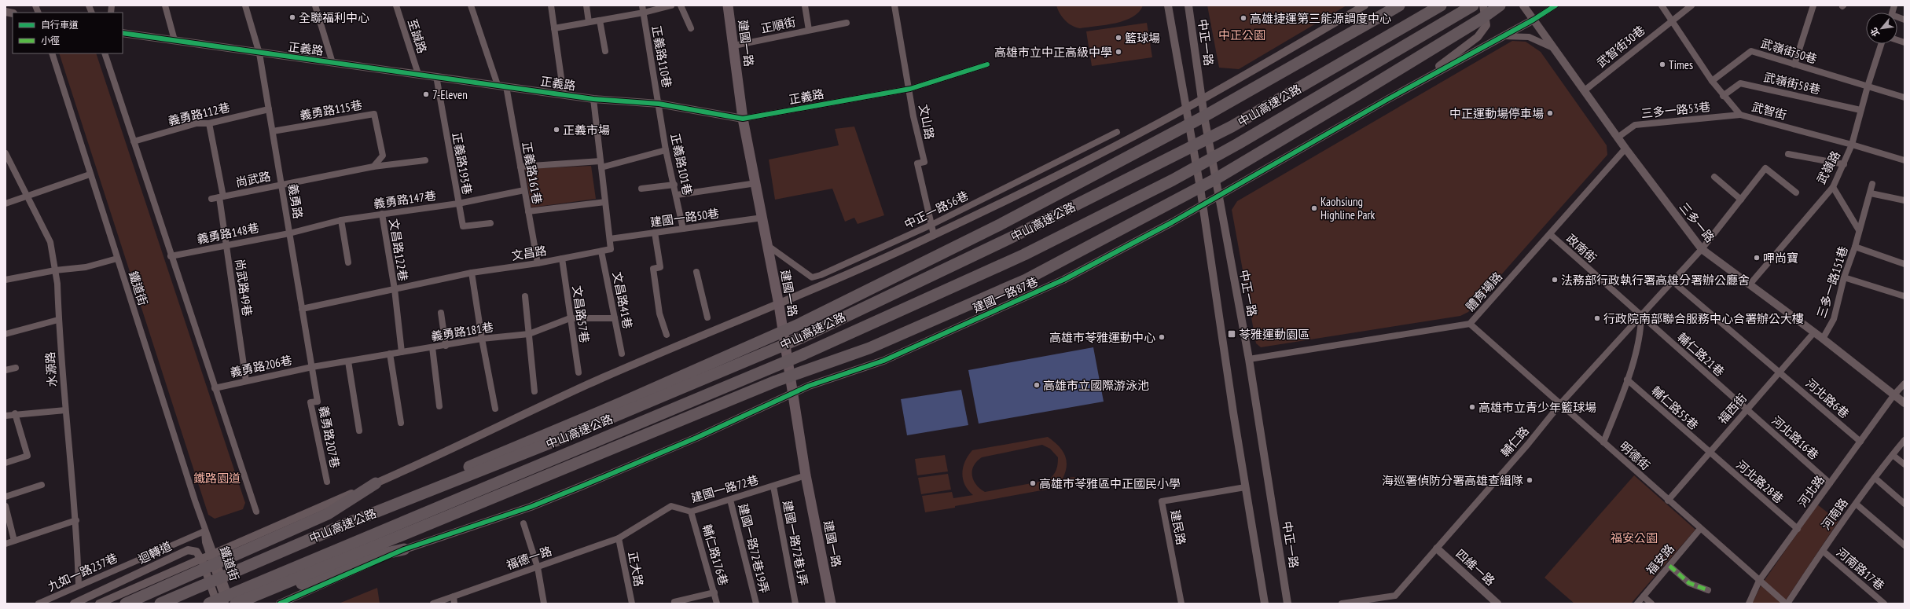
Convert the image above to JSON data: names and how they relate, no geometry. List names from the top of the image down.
{
  "streets": {
    "highway": ["中山高速公路"],
    "main road": ["建國一路"],
    "street": [
      "正順街",
      "至誠路",
      "中正一路",
      "武智街30巷",
      "正義路",
      "武嶺街50巷",
      "正義路110巷",
      "武嶺街58巷",
      "義勇路115巷",
      "三多一路53巷",
      "武智街",
      "義勇路112巷",
      "文山路",
      "正義路193巷",
      "正義路101巷",
      "武嶺路",
      "正義路161巷",
      "尚武路",
      "義勇路147巷",
      "義勇路",
      "中正一路56巷",
      "建國一路50巷",
      "三多一路",
      "義勇路148巷",
      "政南街",
      "文昌路122巷",
      "文昌路",
      "三多一路151巷",
      "尚武路49巷",
      "鐵道街",
      "體育場路",
      "建國一路87巷",
      "文昌路41巷",
      "文昌路57巷",
      "義勇路181巷",
      "輔仁路21巷",
      "義勇路206巷",
      "水源路",
      "河北路6巷",
      "輔仁路55巷",
      "福西街",
      "義勇路207巷",
      "河北路16巷",
      "輔仁路",
      "明德街",
      "河北路28巷",
      "建國一路72巷",
      "河北路",
      "河南路",
      "建民路",
      "建國一路72巷1弄",
      "建國一路72巷19弄",
      "迴轉道",
      "輔仁路176巷",
      "福德一路",
      "福安路",
      "四維一路",
      "正大路",
      "河南路17巷",
      "九如一路237巷"
    ]
  },
  "crossings": [
    ["正順街", "建國一路"],
    ["至誠路", "正義路"],
    ["中正一路", "體育場路"],
    ["中正一路", "建國一路87巷"],
    ["建國一路", "正義路"],
    ["建國一路", "中正一路56巷"],
    ["建國一路", "建國一路50巷"],
    ["建國一路", "建國一路87巷"],
    ["建國一路", "建國一路72巷"],
    ["武智街30巷", "武智街"],
    ["武智街30巷", "三多一路"],
    ["正義路", "正義路110巷"],
    ["正義路", "文山路"],
    ["正義路", "正義路193巷"],
    ["正義路", "正義路101巷"],
    ["正義路", "正義路161巷"],
    ["正義路", "義勇路"],
    ["武嶺街50巷", "武智街"],
    ["武嶺街50巷", "武嶺路"],
    ["正義路110巷", "正義路101巷"],
    ["武嶺街58巷", "武智街"],
    ["武嶺街58巷", "武嶺路"],
    ["義勇路115巷", "尚武路"],
    ["義勇路115巷", "義勇路"],
    ["三多一路53巷", "武智街"],
    ["三多一路53巷", "三多一路"],
    ["武智街", "武嶺路"],
    ["義勇路112巷", "義勇路"],
    ["義勇路112巷", "尚武路49巷"],
    ["文山路", "中正一路56巷"],
    ["正義路193巷", "義勇路147巷"],
    ["正義路101巷", "建國一路50巷"],
    ["武嶺路", "三多一路"],
    ["正義路161巷", "義勇路147巷"],
    ["正義路161巷", "文昌路"],
    ["尚武路", "義勇路"],
    ["尚武路", "尚武路49巷"],
    ["義勇路147巷", "義勇路"],
    ["義勇路147巷", "義勇路148巷"],
    ["義勇路147巷", "文昌路122巷"],
    ["義勇路", "義勇路148巷"],
    ["義勇路", "文昌路"],
    ["義勇路", "義勇路181巷"],
    ["義勇路", "義勇路206巷"],
    ["義勇路", "義勇路207巷"],
    ["三多一路", "三多一路151巷"],
    ["三多一路", "體育場路"],
    ["三多一路", "福西街"],
    ["三多一路", "輔仁路"],
    ["三多一路", "河北路"],
    ["義勇路148巷", "尚武路49巷"],
    ["政南街", "體育場路"],
    ["政南街", "輔仁路21巷"],
    ["政南街", "輔仁路"],
    ["文昌路122巷", "文昌路"],
    ["文昌路122巷", "義勇路181巷"],
    ["文昌路", "文昌路41巷"],
    ["文昌路", "文昌路57巷"],
    ["尚武路49巷", "義勇路206巷"],
    ["鐵道街", "九如一路237巷"],
    ["體育場路", "明德街"],
    ["文昌路41巷", "義勇路181巷"],
    ["文昌路57巷", "義勇路181巷"],
    ["義勇路181巷", "義勇路206巷"],
    ["輔仁路21巷", "福西街"],
    ["輔仁路21巷", "河北路16巷"],
    ["輔仁路21巷", "輔仁路"],
    ["水源路", "九如一路237巷"],
    ["河北路6巷", "福西街"],
    ["河北路6巷", "輔仁路"],
    ["河北路6巷", "河北路"],
    ["輔仁路55巷", "福西街"],
    ["輔仁路55巷", "河北路28巷"],
    ["福西街", "河北路16巷"],
    ["福西街", "明德街"],
    ["福西街", "河北路28巷"],
    ["河北路16巷", "河北路"],
    ["輔仁路", "明德街"],
    ["輔仁路", "四維一路"],
    ["明德街", "河北路"],
    ["明德街", "河南路"],
    ["明德街", "福安路"],
    ["河北路28巷", "河北路"],
    ["建國一路72巷", "建國一路72巷1弄"],
    ["建國一路72巷", "建國一路72巷19弄"],
    ["建國一路72巷", "輔仁路176巷"],
    ["建國一路72巷", "福德一路"],
    ["建國一路72巷", "正大路"],
    ["河南路", "河南路17巷"],
    ["福德一路", "正大路"]
  ],
  "parks": ["中正公園", "鐵路園道", "福安公園"],
  "places": {
    "other": [
      "全聯福利中心",
      "高雄捷運第三能源調度中心",
      "籃球場",
      "高雄市立中正高級中學",
      "Times",
      "7-Eleven",
      "中正運動場停車場",
      "正義市場",
      "Kaohsiung Highline Park",
      "呷尚寶",
      "法務部行政執行署高雄分署辦公廳舍",
      "行政院南部聯合服務中心合署辦公大樓",
      "高雄市苓雅運動中心",
      "高雄市立國際游泳池",
      "高雄市立青少年籃球場",
      "海巡署偵防分署高雄查緝隊",
      "高雄市苓雅區中正國民小學"
    ],
    "transit": ["苓雅運動園區"]
  },
  "legend": ["自行車道", "小徑"],
  "north": "bottom left"
}
